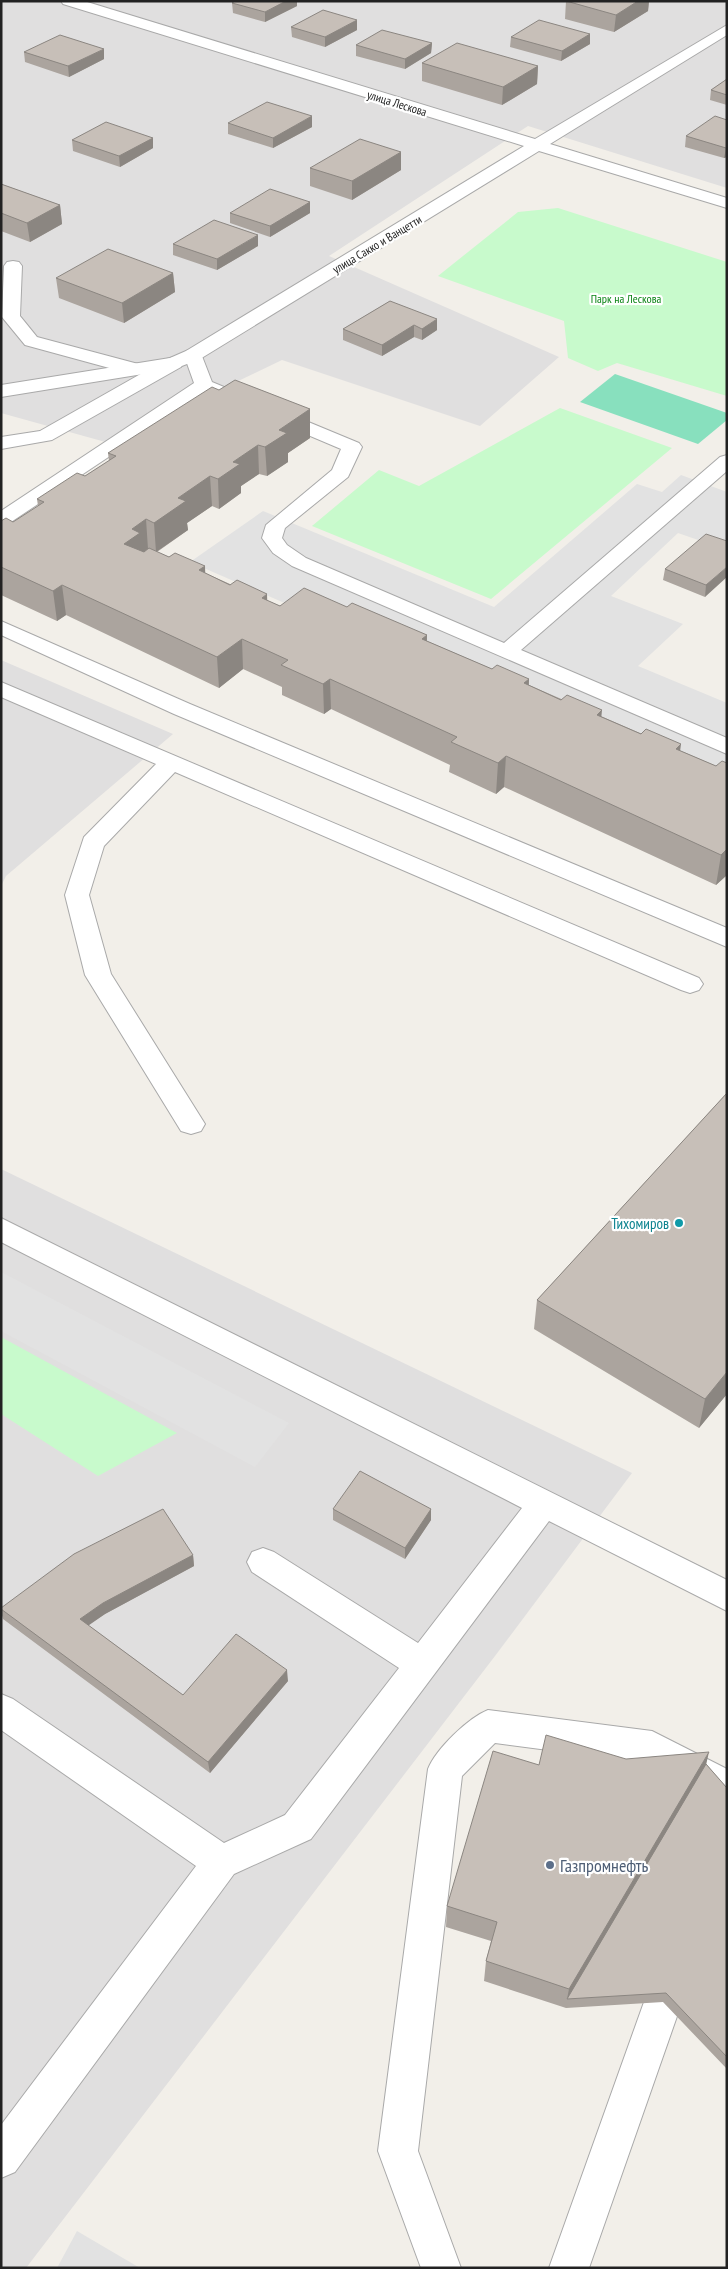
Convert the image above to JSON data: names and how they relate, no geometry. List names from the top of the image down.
{
  "streets": {
    "street": ["улица Лескова", "улица Сакко и Ванцетти"]
  },
  "crossings": [
    ["улица Лескова", "улица Сакко и Ванцетти"]
  ],
  "parks": ["Парк на Лескова"],
  "places": ["Тихомиров", "Газпромнефть"]
}
